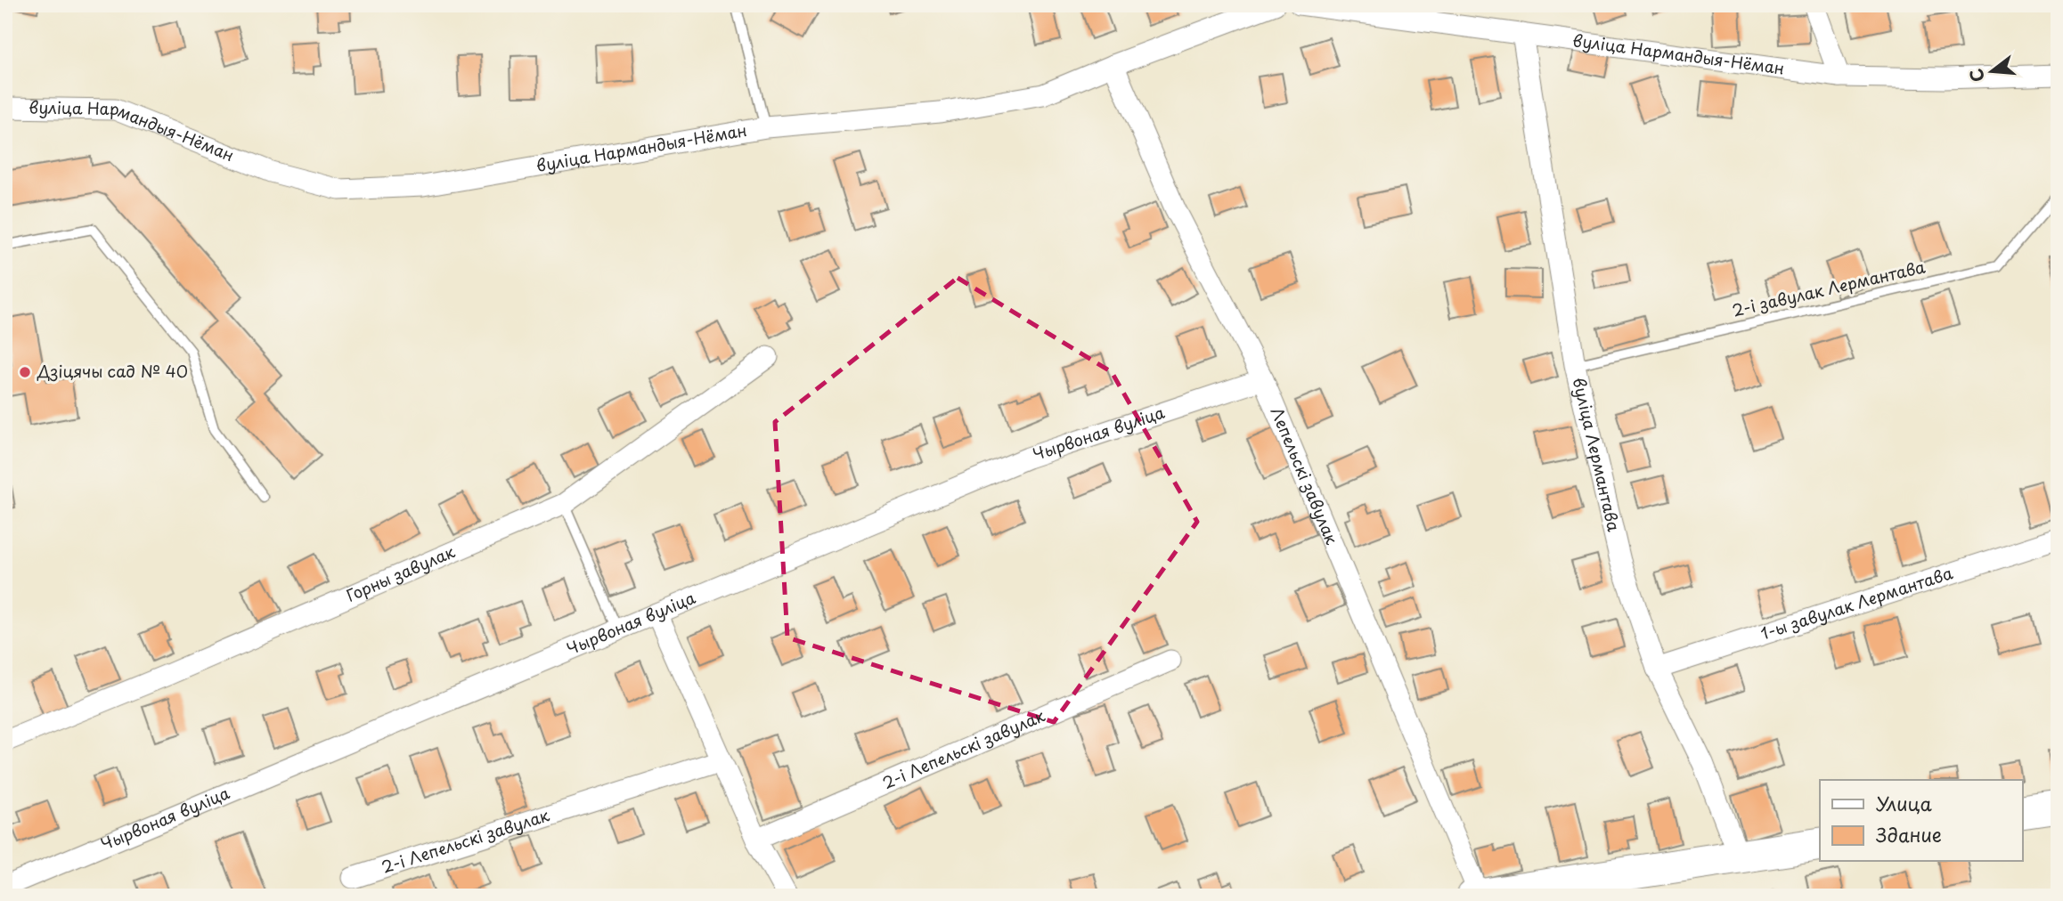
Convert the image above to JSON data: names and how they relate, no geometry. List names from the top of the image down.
{
  "streets": {
    "street": [
      "вуліца Нармандыя-Нёман",
      "Чырвоная вуліца",
      "вуліца Лермантава",
      "Лепельскі завулак",
      "Горны завулак",
      "1-ы завулак Лермантава",
      "2-і Лепельскі завулак"
    ],
    "lane": ["2-і завулак Лермантава"]
  },
  "crossings": [
    ["вуліца Нармандыя-Нёман", "вуліца Лермантава"],
    ["вуліца Нармандыя-Нёман", "Лепельскі завулак"],
    ["2-і завулак Лермантава", "вуліца Лермантава"],
    ["Чырвоная вуліца", "Лепельскі завулак"],
    ["вуліца Лермантава", "1-ы завулак Лермантава"]
  ],
  "places": ["Дзіцячы сад № 40"],
  "legend": ["Улица", "Здание"],
  "north": "left"
}
